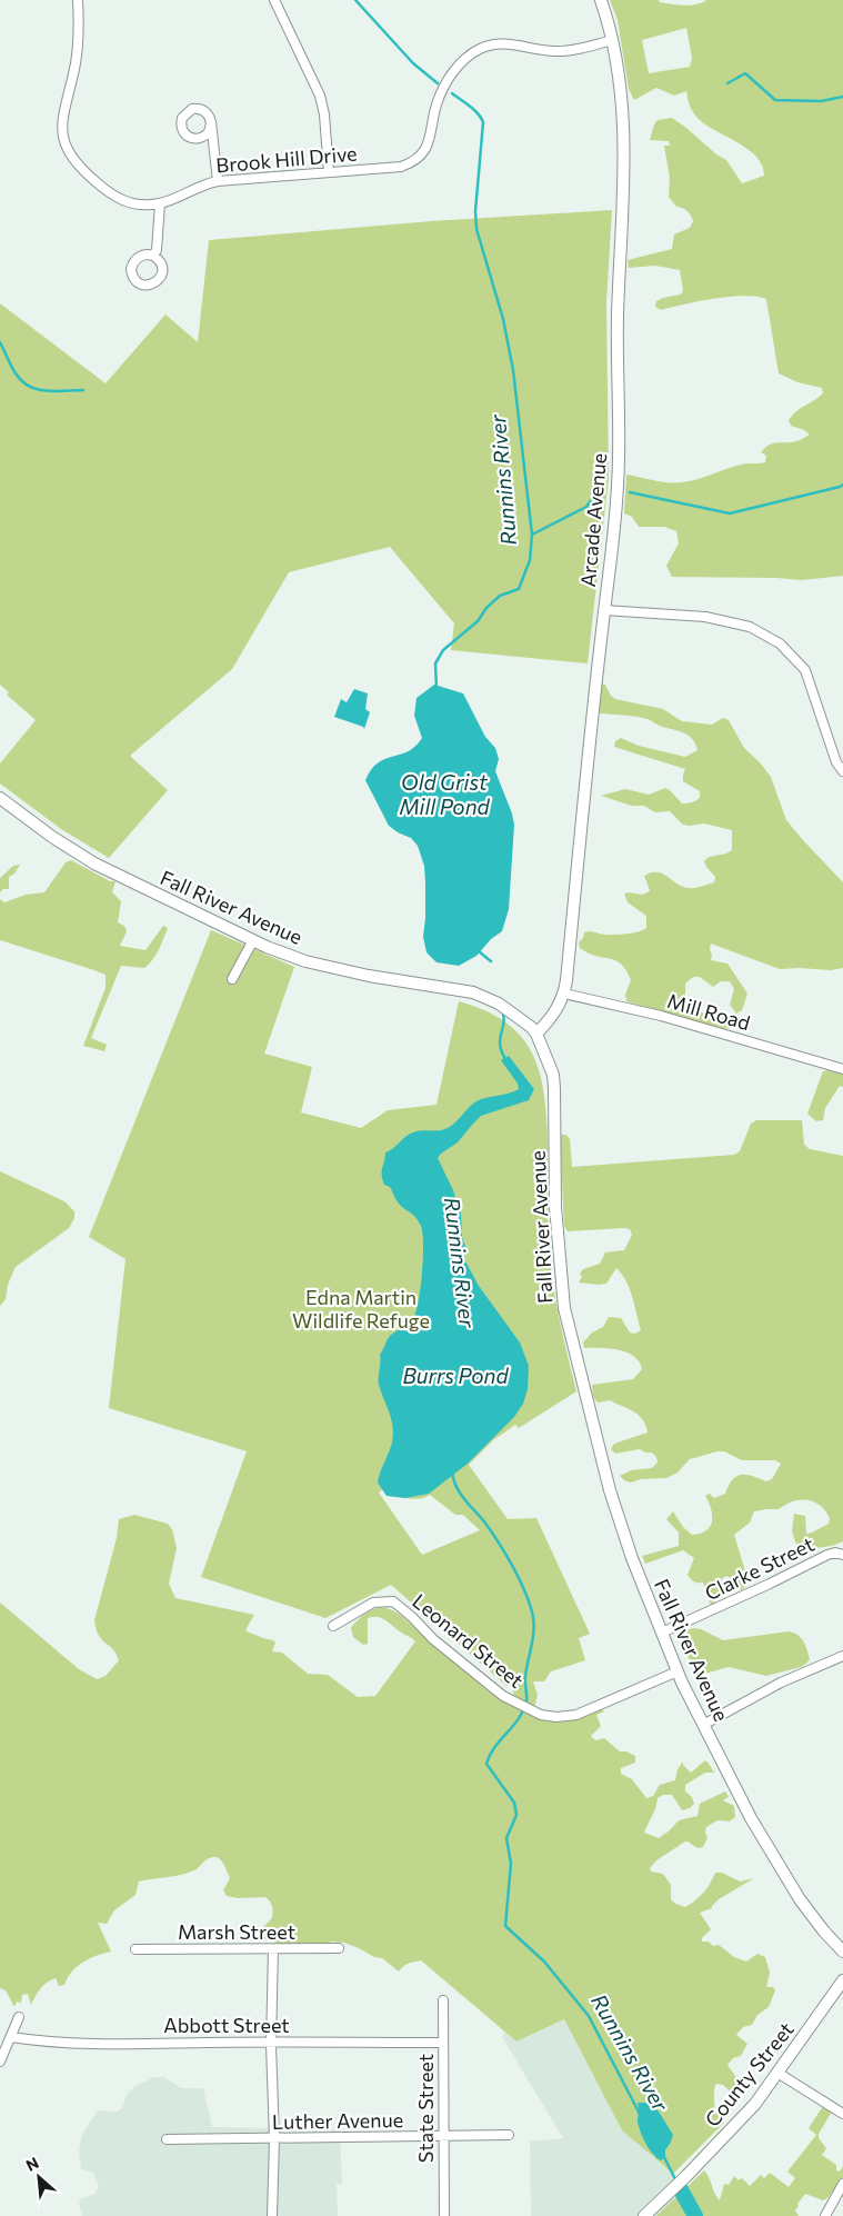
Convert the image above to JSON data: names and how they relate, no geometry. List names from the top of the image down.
{
  "streets": {
    "main road": ["Arcade Avenue", "Fall River Avenue", "County Street"],
    "street": [
      "Brook Hill Drive",
      "Mill Road",
      "Clarke Street",
      "Leonard Street",
      "Marsh Street",
      "Abbott Street",
      "State Street",
      "Luther Avenue"
    ]
  },
  "crossings": [
    ["Brook Hill Drive", "Arcade Avenue"],
    ["Arcade Avenue", "Fall River Avenue"],
    ["Arcade Avenue", "Mill Road"],
    ["Fall River Avenue", "Clarke Street"],
    ["Fall River Avenue", "Leonard Street"],
    ["Abbott Street", "State Street"],
    ["State Street", "Luther Avenue"]
  ],
  "water": ["Runnins River", "Old Grist Mill Pond", "Burrs Pond"],
  "parks": ["Edna Martin Wildlife Refuge"],
  "north": "top left"
}
